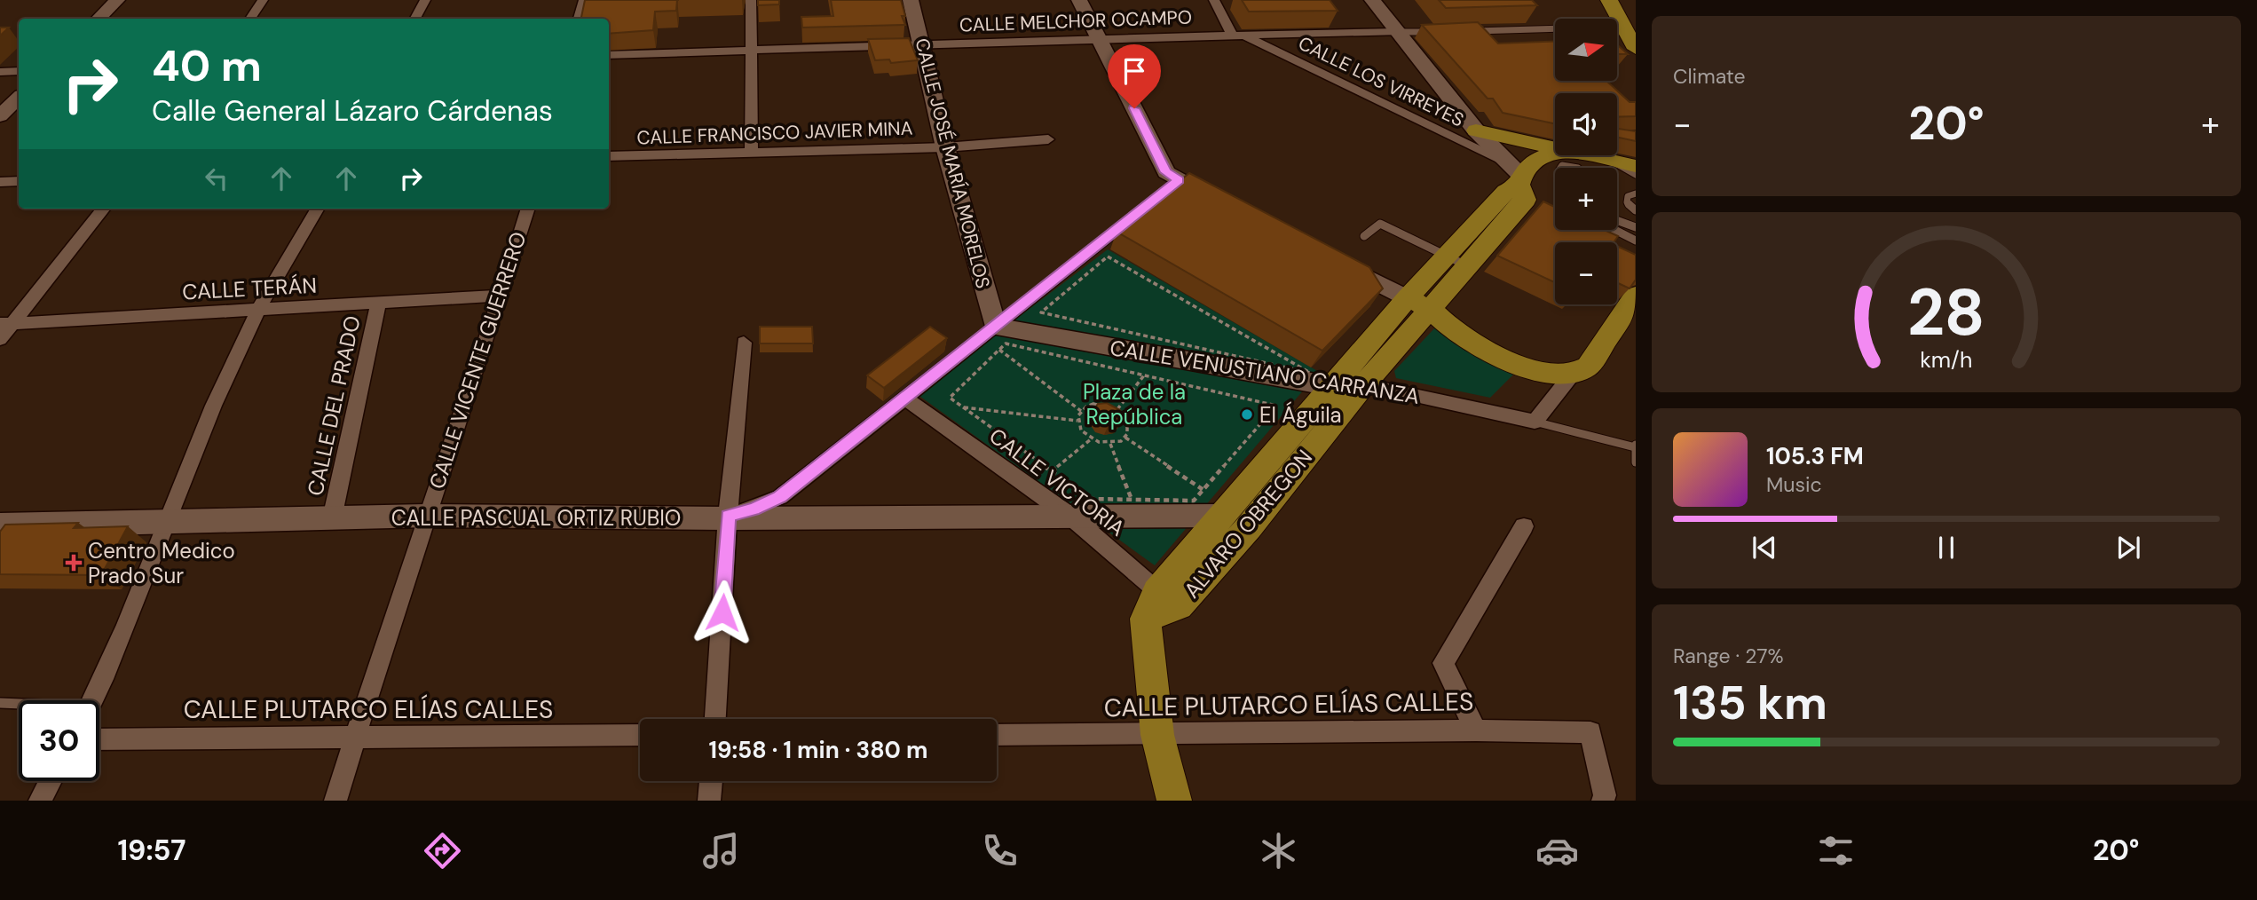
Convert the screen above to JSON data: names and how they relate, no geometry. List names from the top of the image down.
{
  "streets": {
    "main road": [
      "CALLE JOSÉ MARÍA MORELOS",
      "CALLE VENUSTIANO CARRANZA",
      "CALLE PASCUAL ORTIZ RUBIO",
      "ALVARO OBREGON"
    ],
    "street": [
      "CALLE MELCHOR OCAMPO",
      "CALLE LOS VIRREYES",
      "CALLE FRANCISCO JAVIER MINA",
      "CALLE TERÁN",
      "CALLE VICENTE GUERRERO",
      "CALLE DEL PRADO",
      "CALLE VICTORIA",
      "CALLE PLUTARCO ELÍAS CALLES"
    ]
  },
  "crossings": [
    ["CALLE MELCHOR OCAMPO", "CALLE LOS VIRREYES"],
    ["CALLE MELCHOR OCAMPO", "CALLE JOSÉ MARÍA MORELOS"],
    ["CALLE FRANCISCO JAVIER MINA", "CALLE JOSÉ MARÍA MORELOS"],
    ["CALLE JOSÉ MARÍA MORELOS", "CALLE VENUSTIANO CARRANZA"],
    ["CALLE TERÁN", "CALLE VICENTE GUERRERO"],
    ["CALLE TERÁN", "CALLE DEL PRADO"],
    ["CALLE VICENTE GUERRERO", "CALLE PASCUAL ORTIZ RUBIO"],
    ["CALLE VICENTE GUERRERO", "CALLE PLUTARCO ELÍAS CALLES"],
    ["CALLE VENUSTIANO CARRANZA", "ALVARO OBREGON"],
    ["CALLE DEL PRADO", "CALLE PASCUAL ORTIZ RUBIO"],
    ["CALLE VICTORIA", "CALLE PASCUAL ORTIZ RUBIO"],
    ["CALLE VICTORIA", "ALVARO OBREGON"],
    ["CALLE PASCUAL ORTIZ RUBIO", "ALVARO OBREGON"]
  ],
  "parks": ["Plaza de la República"],
  "places": {
    "other": ["El Águila"],
    "health": ["Centro Medico Prado Sur"]
  },
  "north": "right",
  "page": {
    "tile": [
      "Climate",
      ["Range · 27%", "135 km"]
    ],
    "map_buttons": ["+", "−"],
    "turn": ["40 m", "Calle General Lázaro Cárdenas"],
    "heat": ["−", "20°", "+"],
    "song": ["105.3 FM", "Music"],
    "limit": "30",
    "trip": "19:58 · 1 min · 380 m",
    "tabs": ["19:57", "20°"],
    "gauge": ["28", "km/h"]
  }
}
